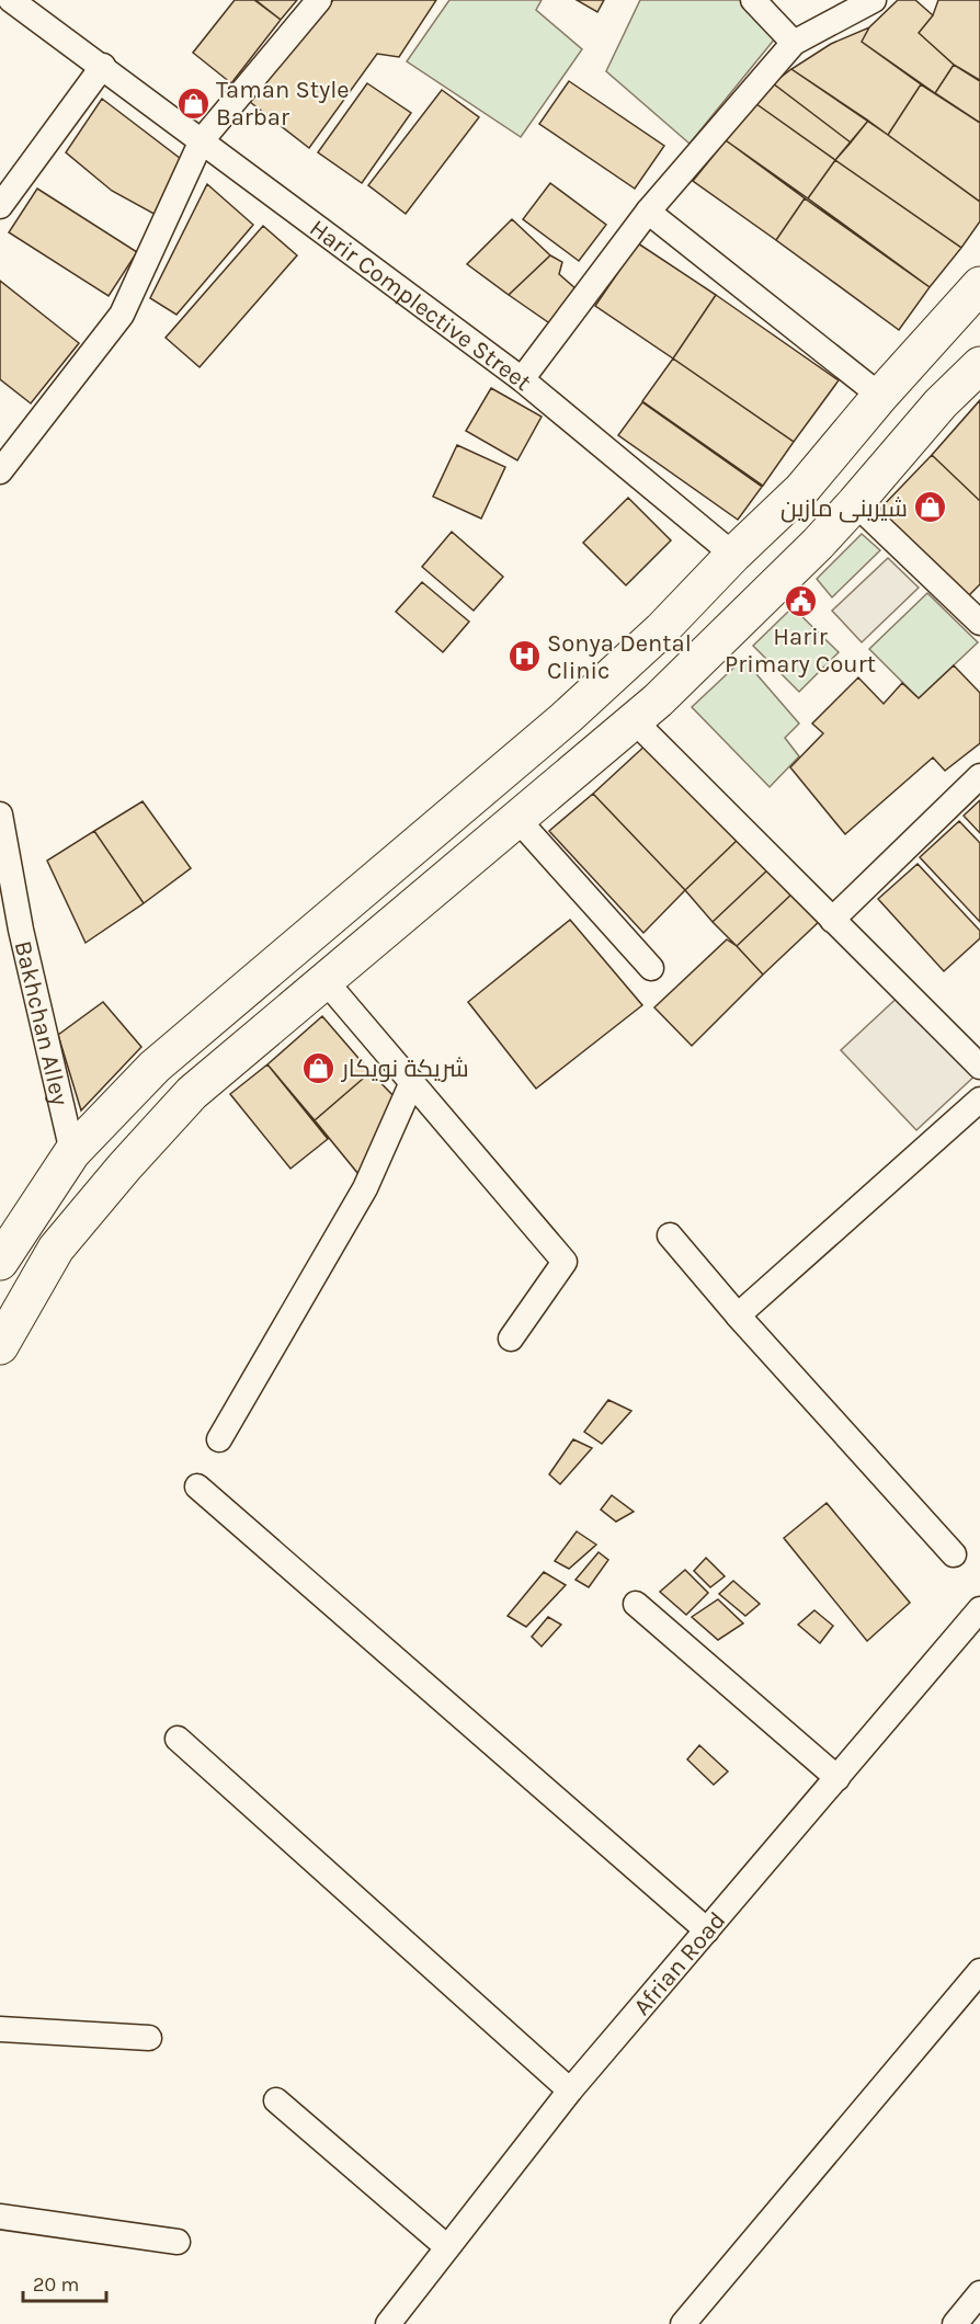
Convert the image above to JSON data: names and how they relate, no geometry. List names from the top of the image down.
{
  "streets": {
    "street": ["Harir Complective Street", "Bakhchan Alley", "Afrian Road"]
  },
  "places": {
    "shop": ["Taman Style Barbar", "شیرینی مازین", "شريكة نويكار"],
    "public building": ["Harir Primary Court"],
    "hospital": ["Sonya Dental Clinic"]
  },
  "scale_bar": "20 m"
}
